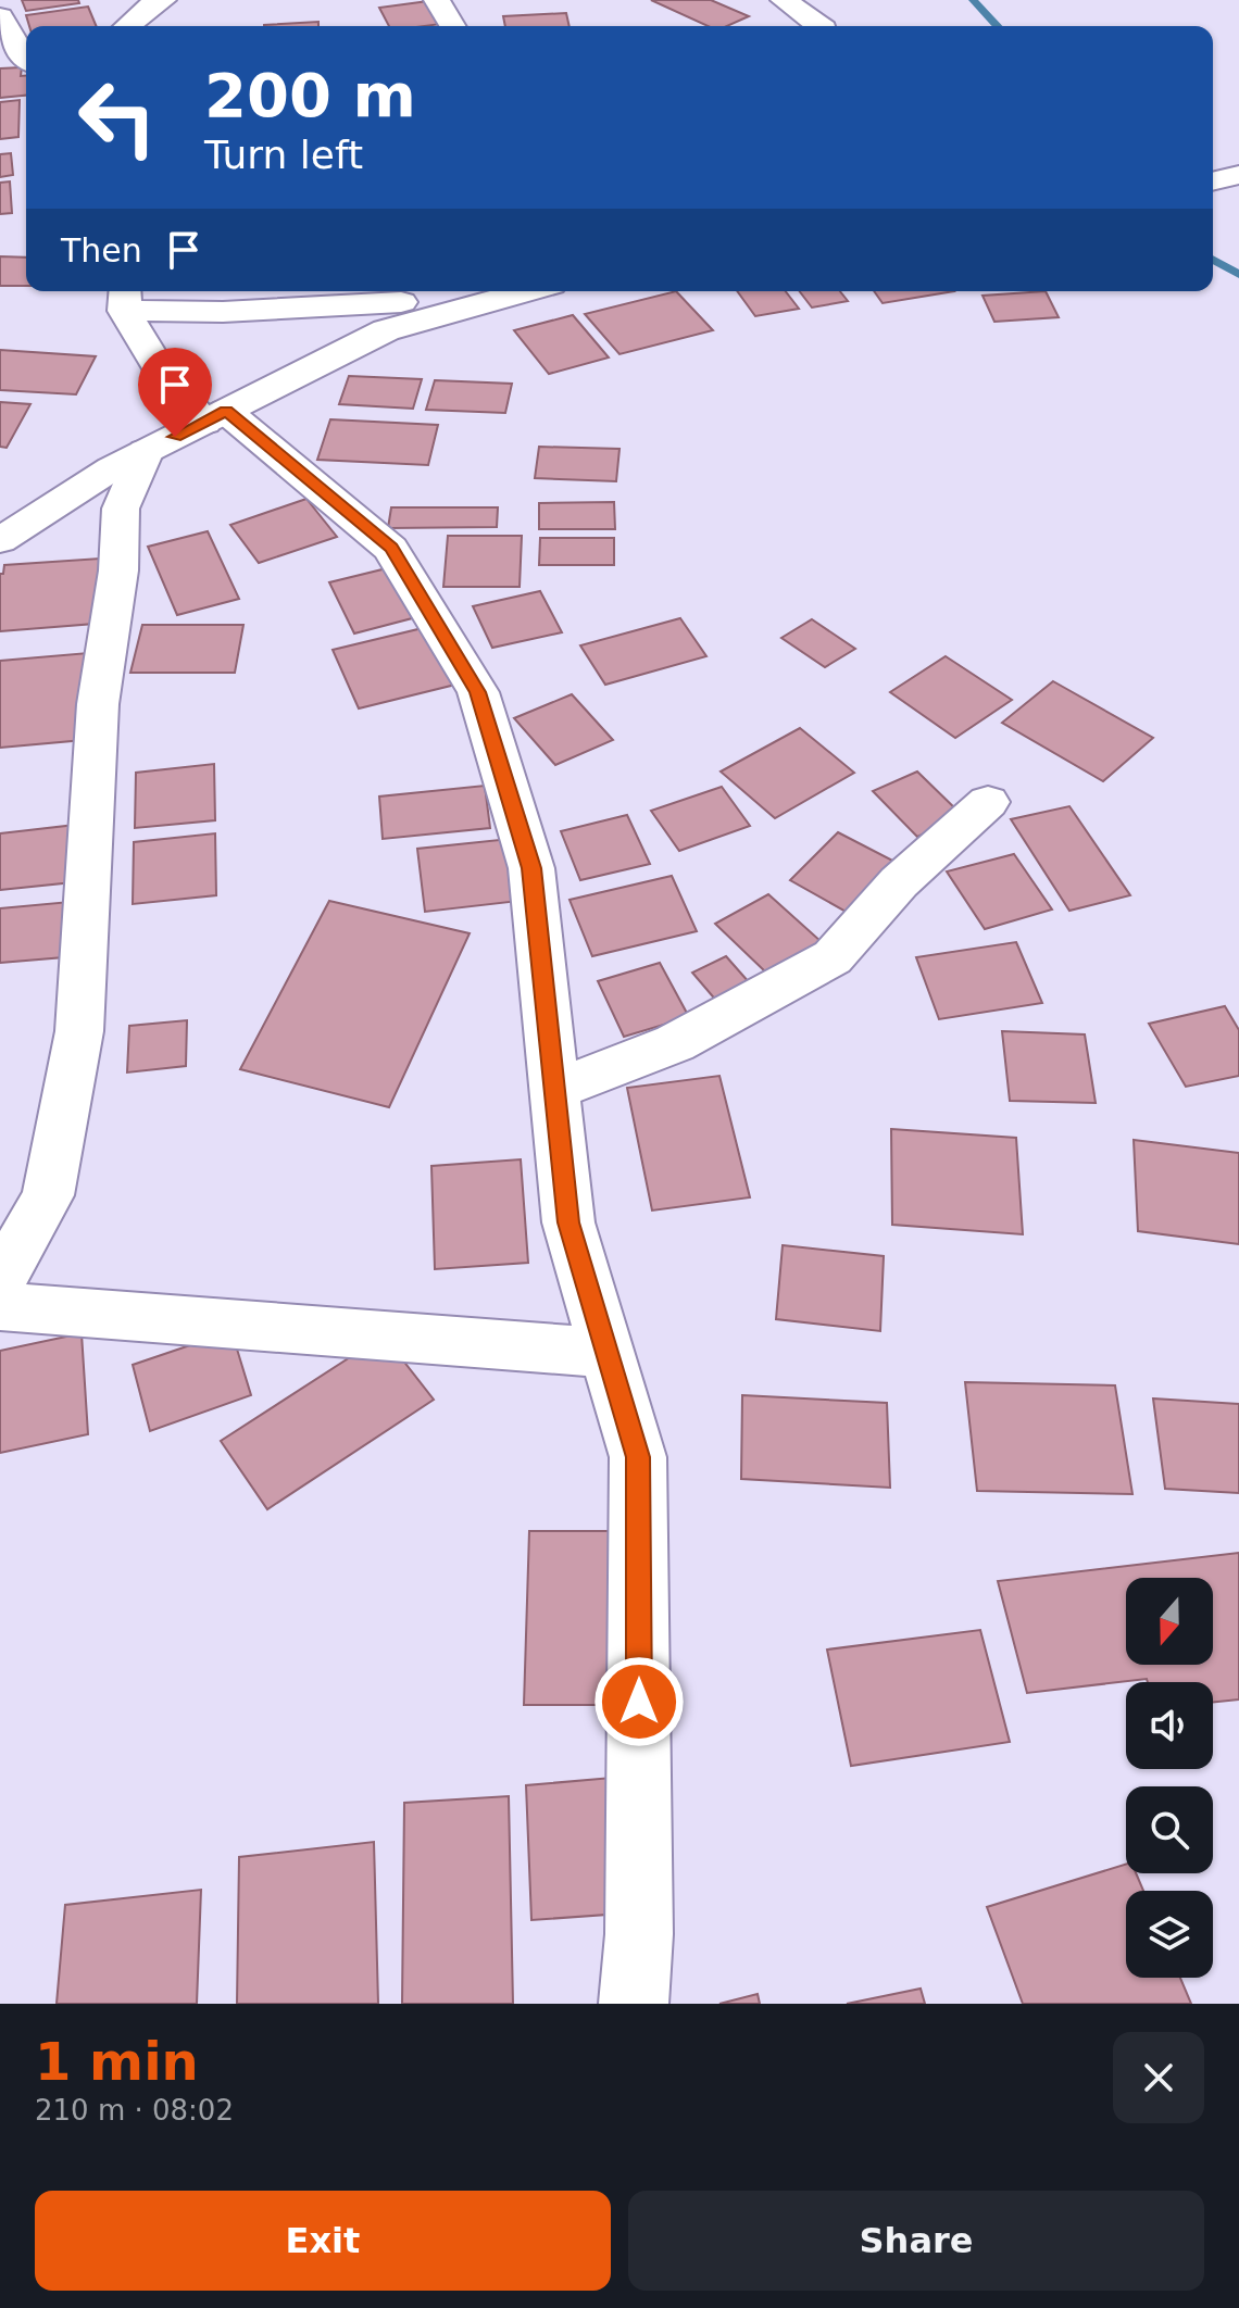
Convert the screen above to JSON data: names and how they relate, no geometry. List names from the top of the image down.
{
  "north": "bottom",
  "page": {
    "turn": ["200 m", "Turn left"],
    "then": "Then",
    "heading": ["1 min", "210 m · 08:02"],
    "buttons": ["Exit", "Share"]
  }
}
